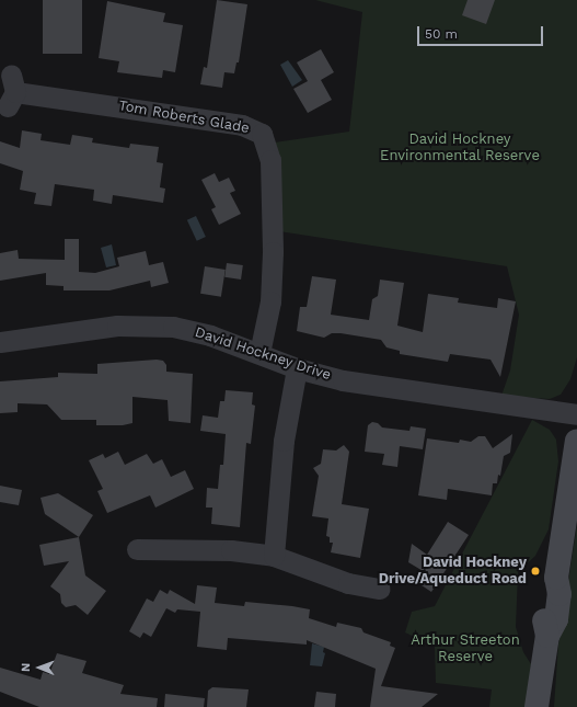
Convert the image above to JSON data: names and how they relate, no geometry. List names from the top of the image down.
{
  "streets": {
    "street": ["Tom Roberts Glade", "David Hockney Drive"]
  },
  "crossings": [
    ["Tom Roberts Glade", "David Hockney Drive"]
  ],
  "parks": ["David Hockney Environmental Reserve", "Arthur Streeton Reserve"],
  "places": ["David Hockney Drive/Aqueduct Road"],
  "scale_bar": "50 m",
  "north": "left"
}
